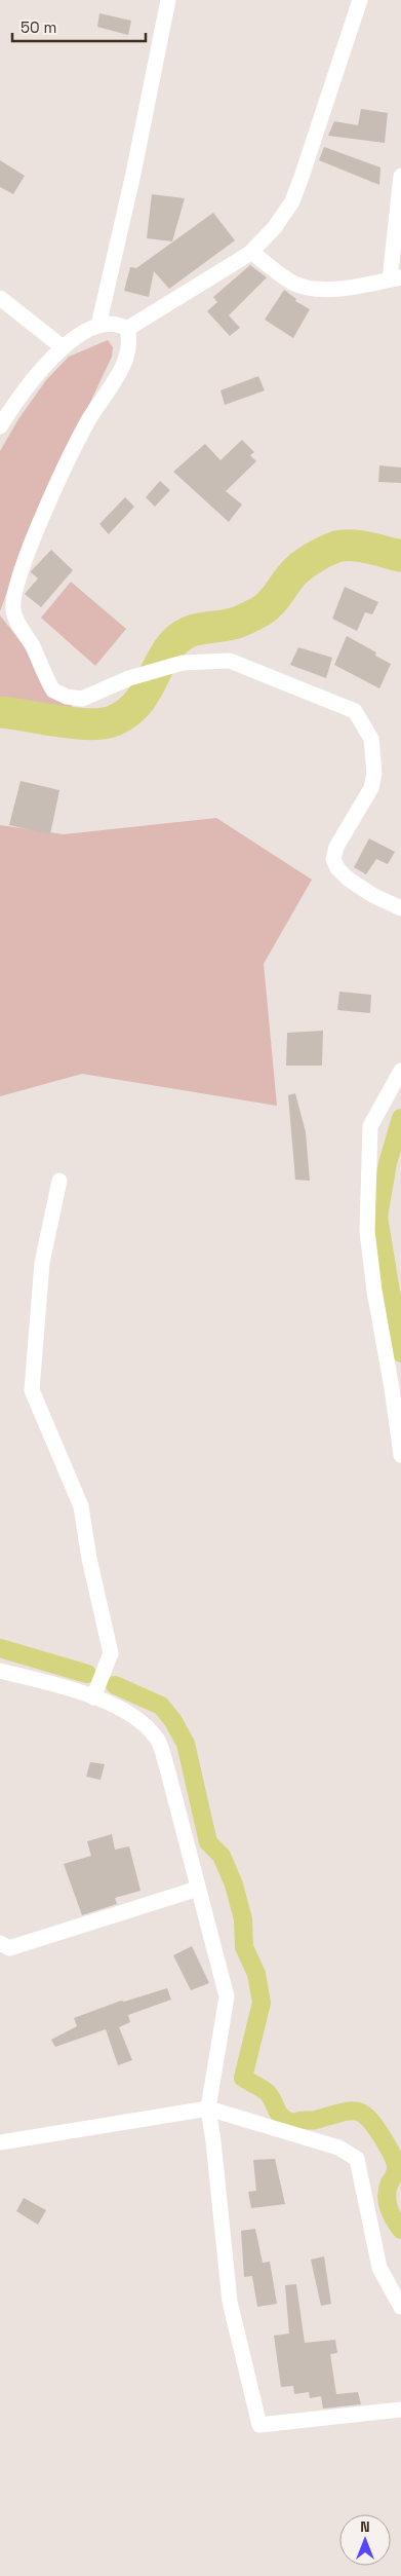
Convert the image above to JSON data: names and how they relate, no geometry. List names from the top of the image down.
{
  "scale_bar": "50 m",
  "north": "top"
}
